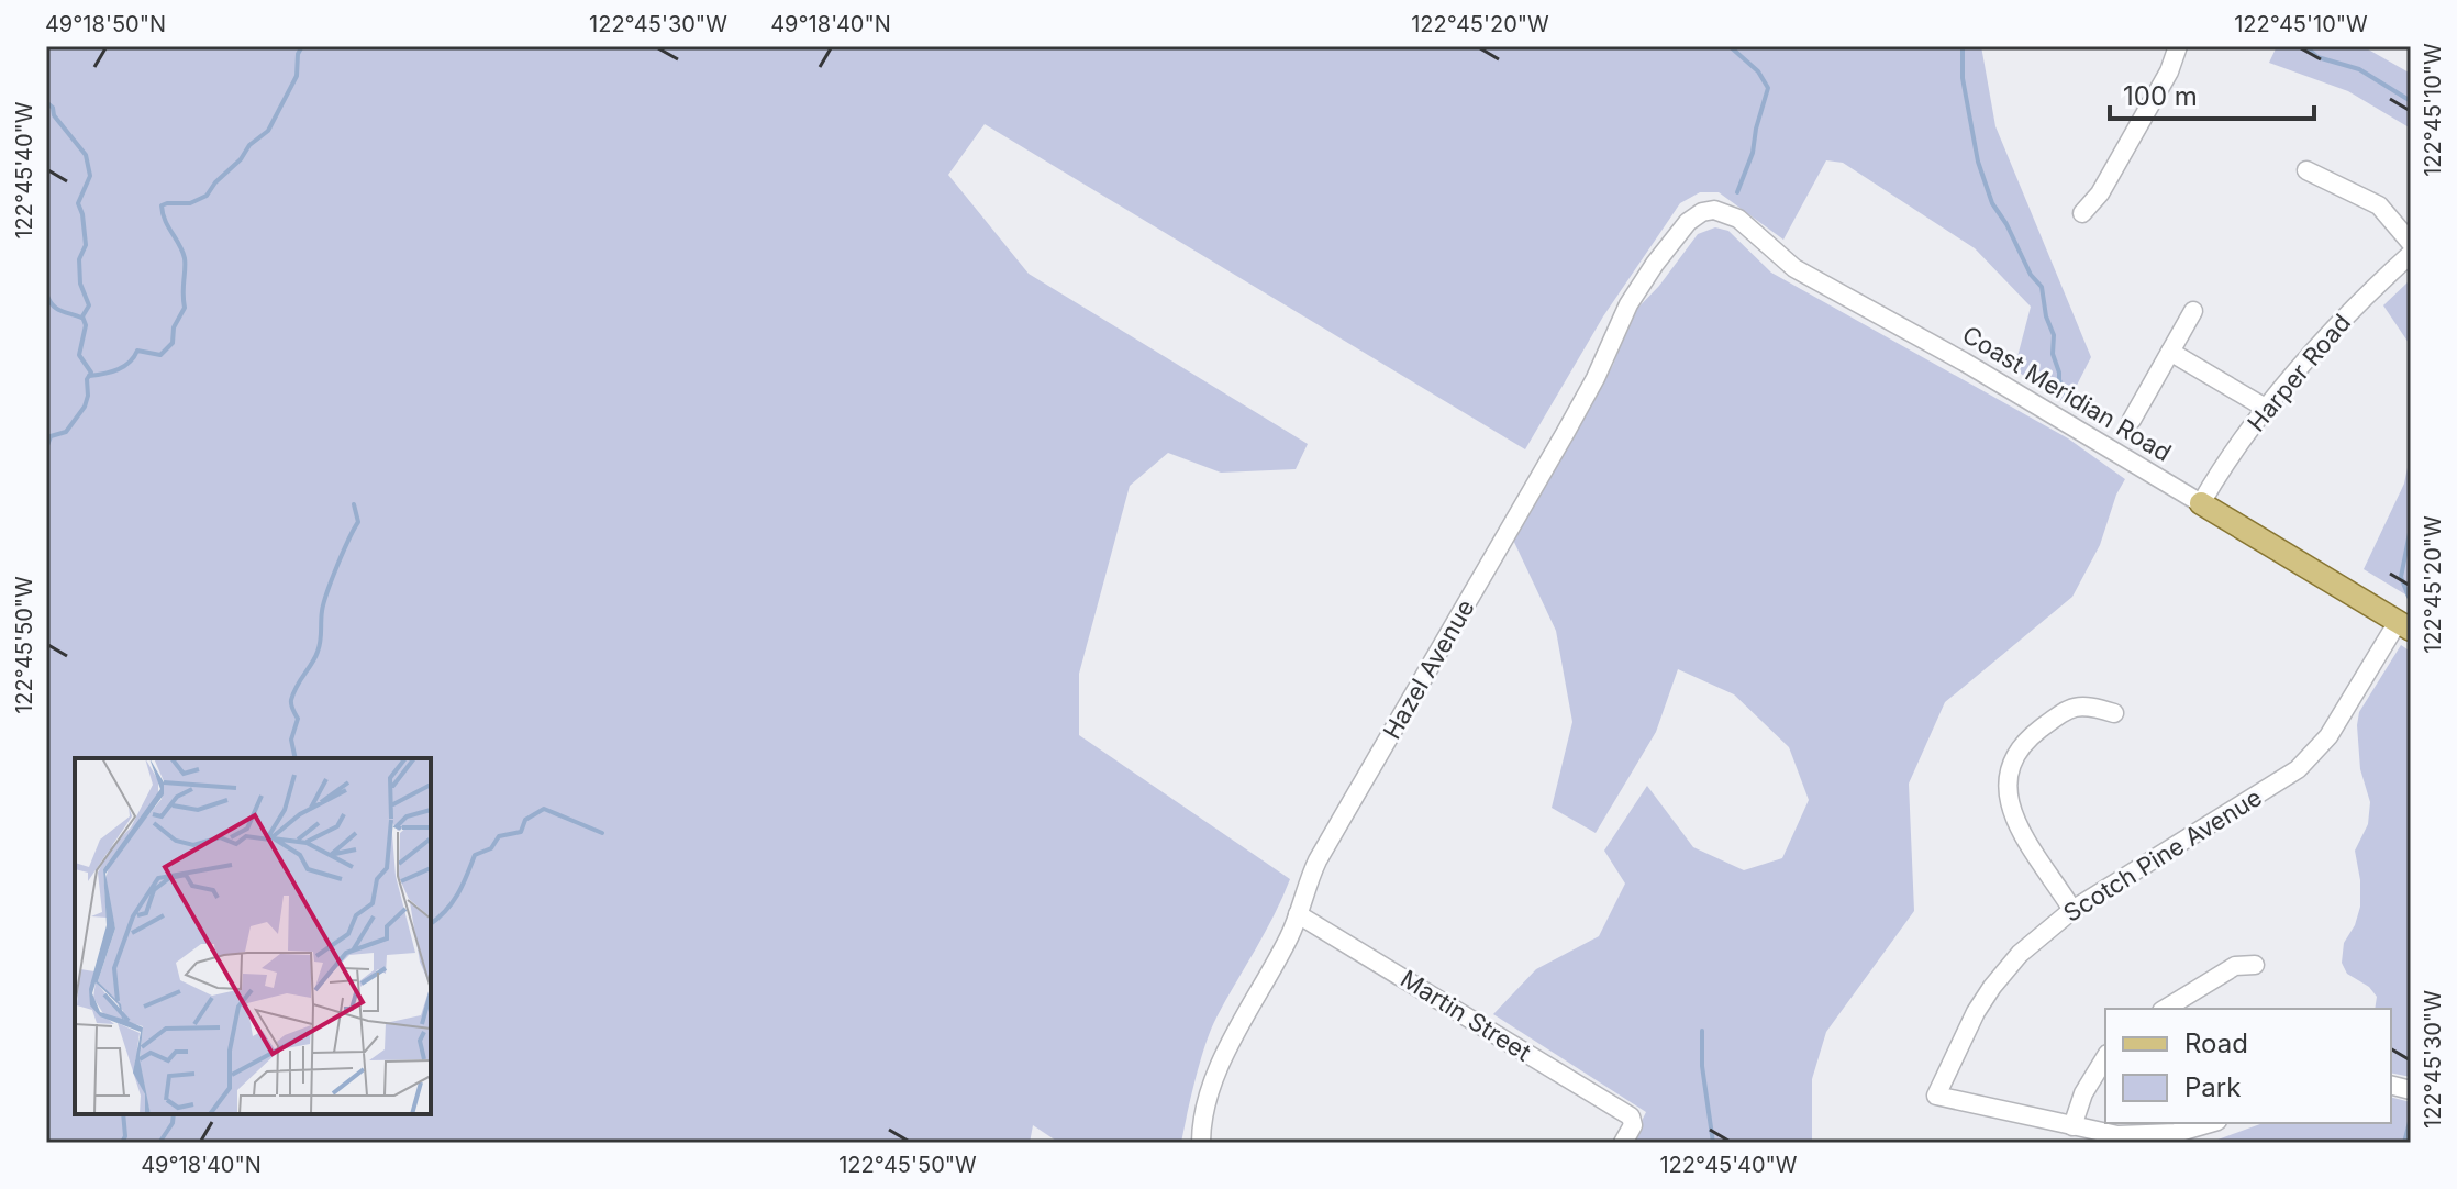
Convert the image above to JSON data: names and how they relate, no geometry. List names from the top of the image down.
{
  "streets": {
    "main road": ["Coast Meridian Road"],
    "street": [
      "Harper Road",
      "Hazel Avenue",
      "Scotch Pine Avenue",
      "Martin Street"
    ]
  },
  "crossings": [
    ["Harper Road", "Coast Meridian Road"],
    ["Coast Meridian Road", "Hazel Avenue"],
    ["Coast Meridian Road", "Scotch Pine Avenue"],
    ["Hazel Avenue", "Martin Street"]
  ],
  "legend": ["Road", "Park"],
  "scale_bar": "100 m",
  "coordinates": [
    "49°18'50\"N",
    "122°45'30\"W",
    "49°18'40\"N",
    "122°45'20\"W",
    "122°45'10\"W",
    "122°45'40\"W",
    "122°45'50\"W"
  ]
}
